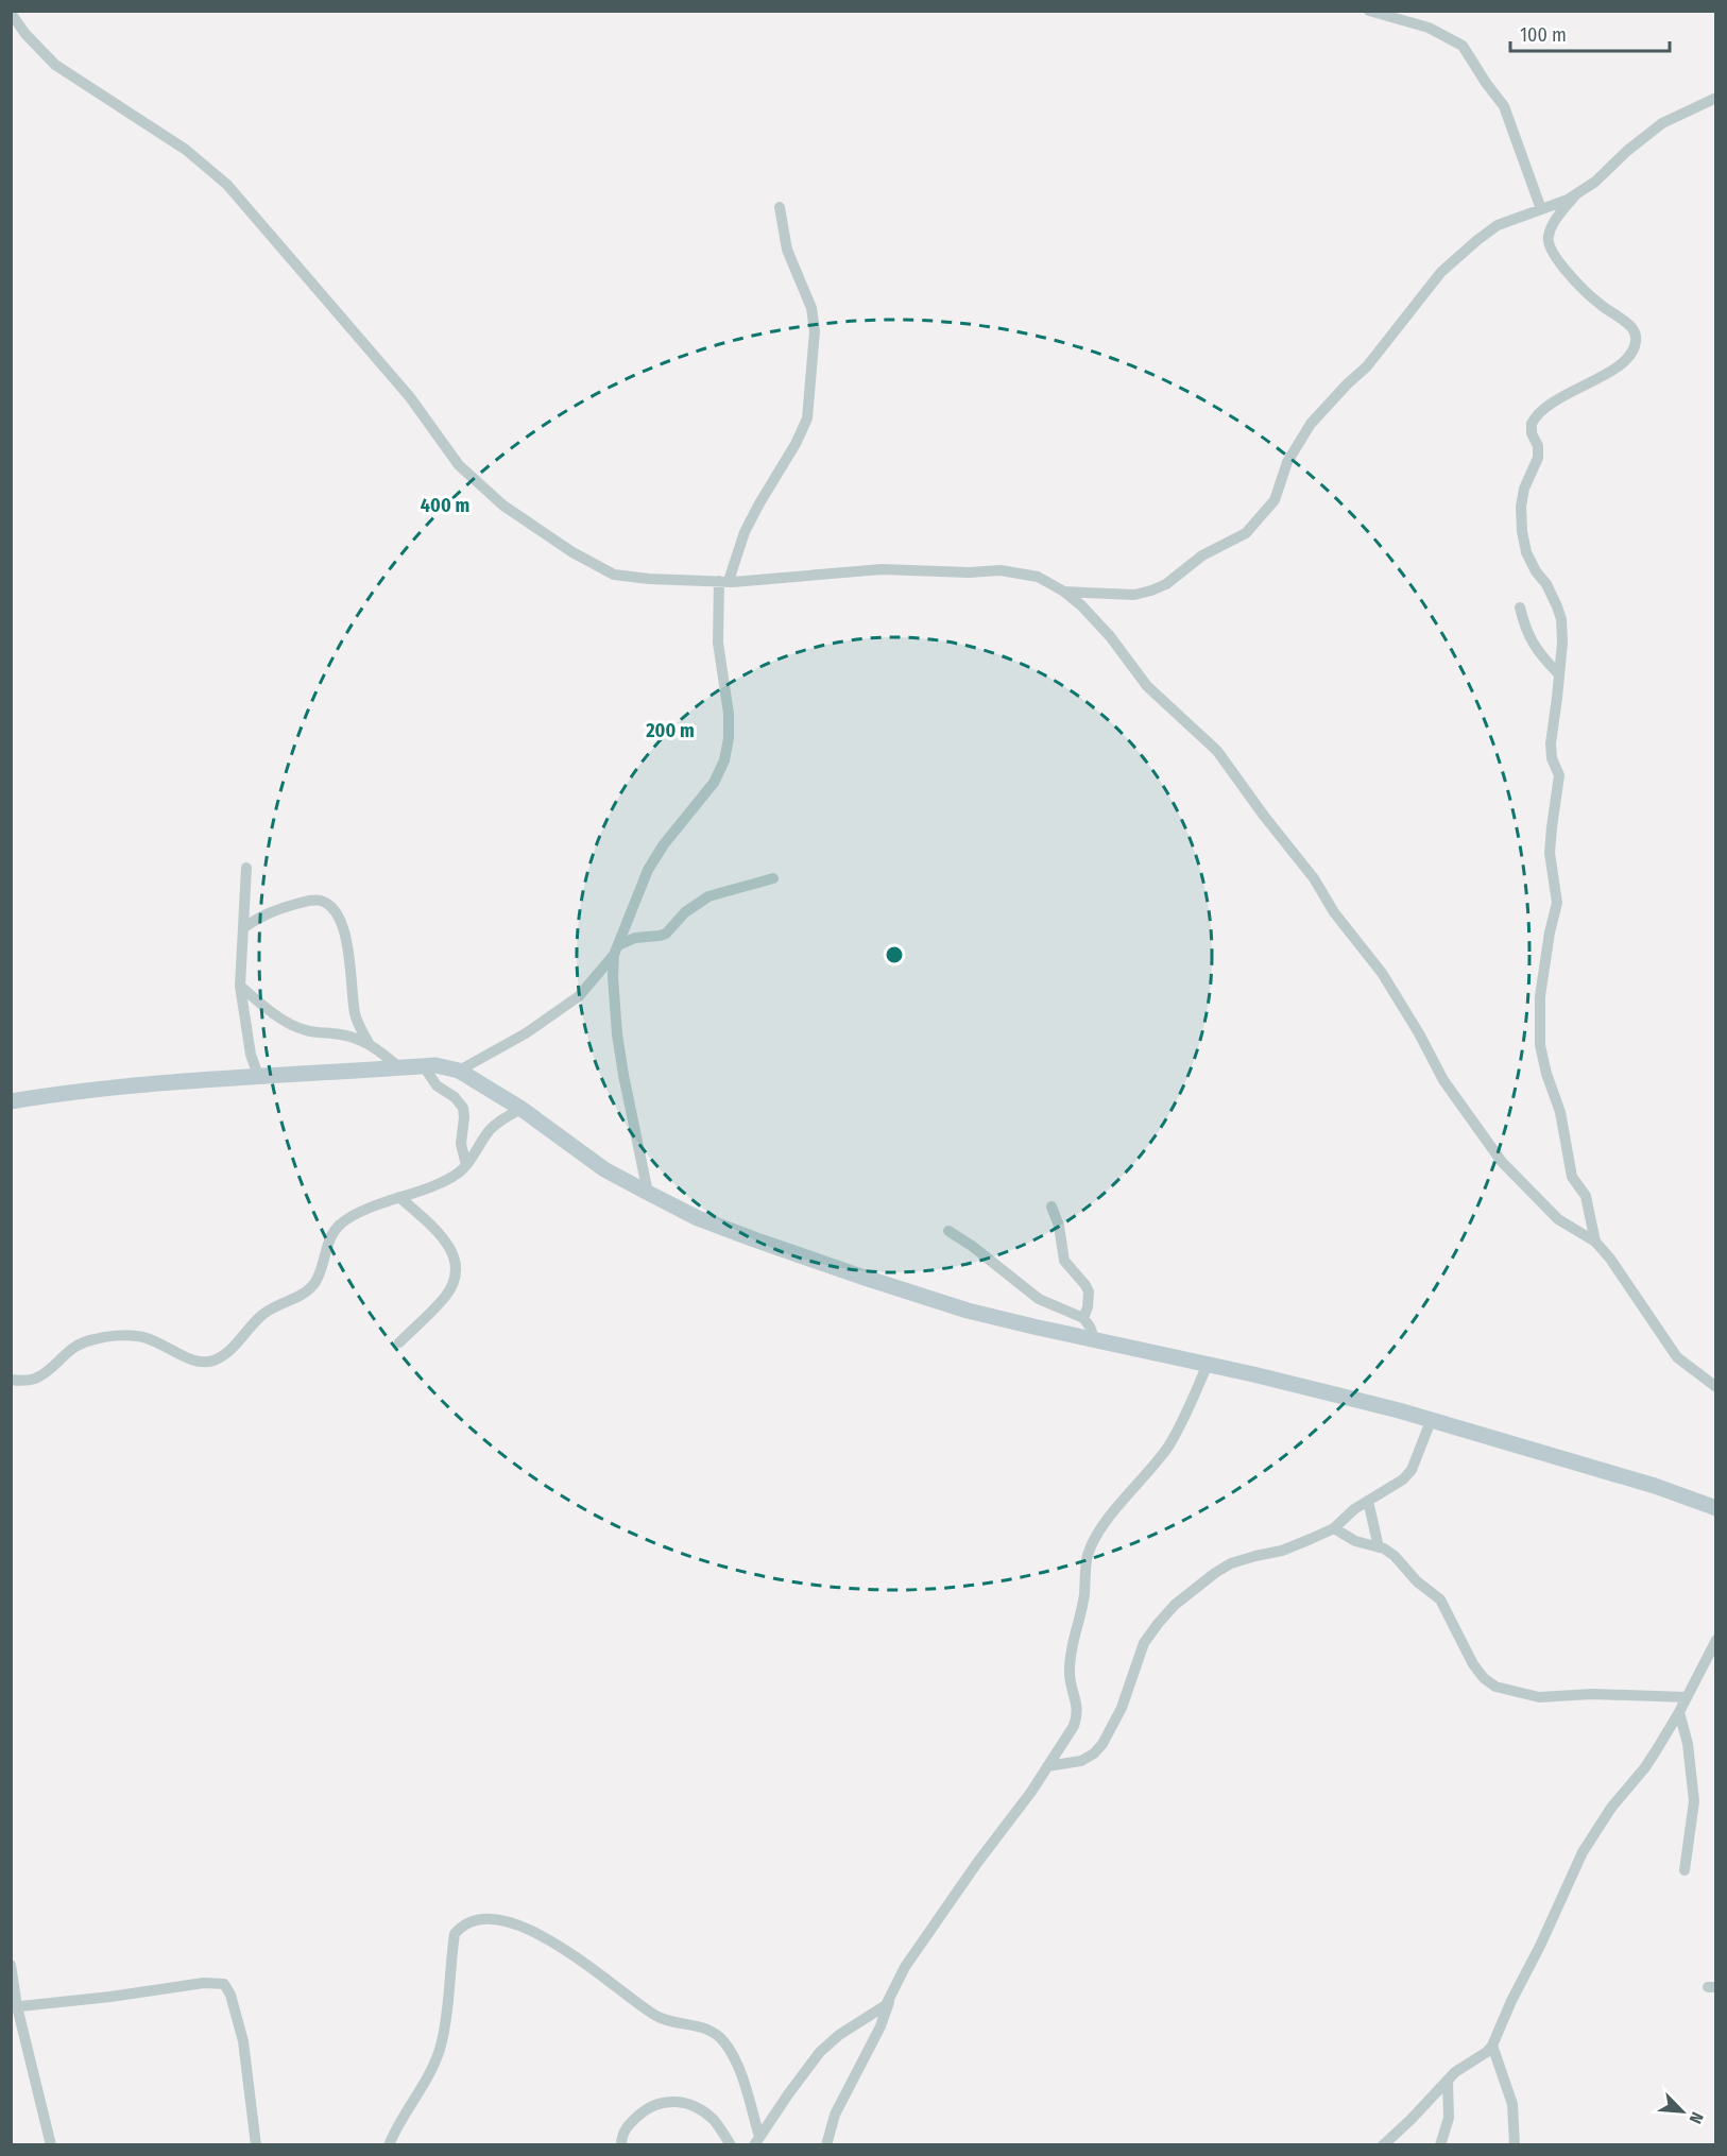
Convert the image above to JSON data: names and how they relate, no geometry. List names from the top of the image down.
{
  "scale_bar": "100 m",
  "north": "bottom right",
  "rings": ["400 m", "200 m"]
}
